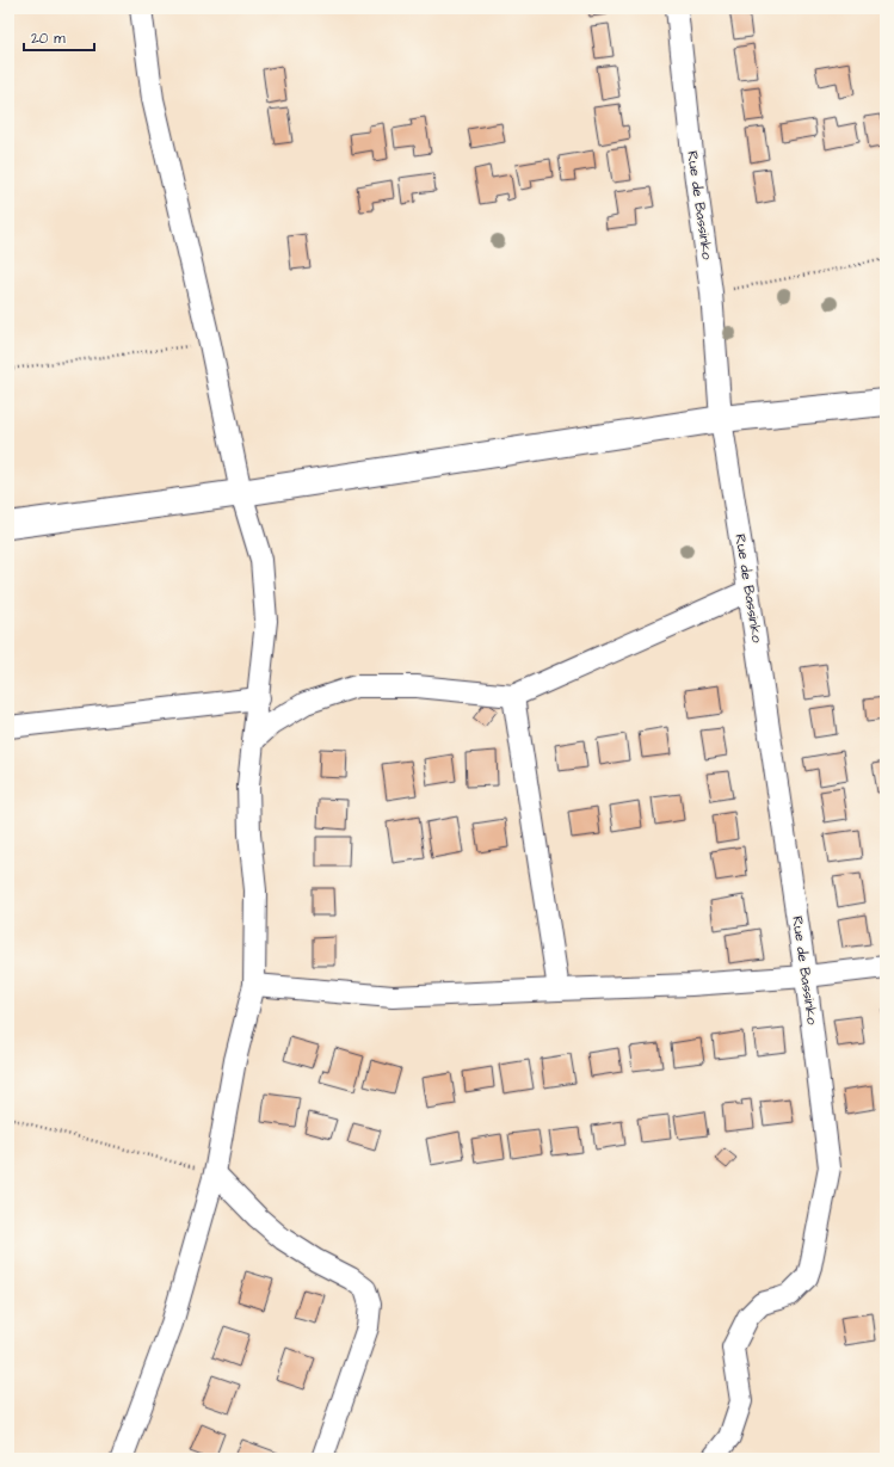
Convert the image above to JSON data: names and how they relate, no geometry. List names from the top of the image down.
{
  "streets": {
    "street": ["Rue de Bassinko"]
  },
  "scale_bar": "20 m"
}
